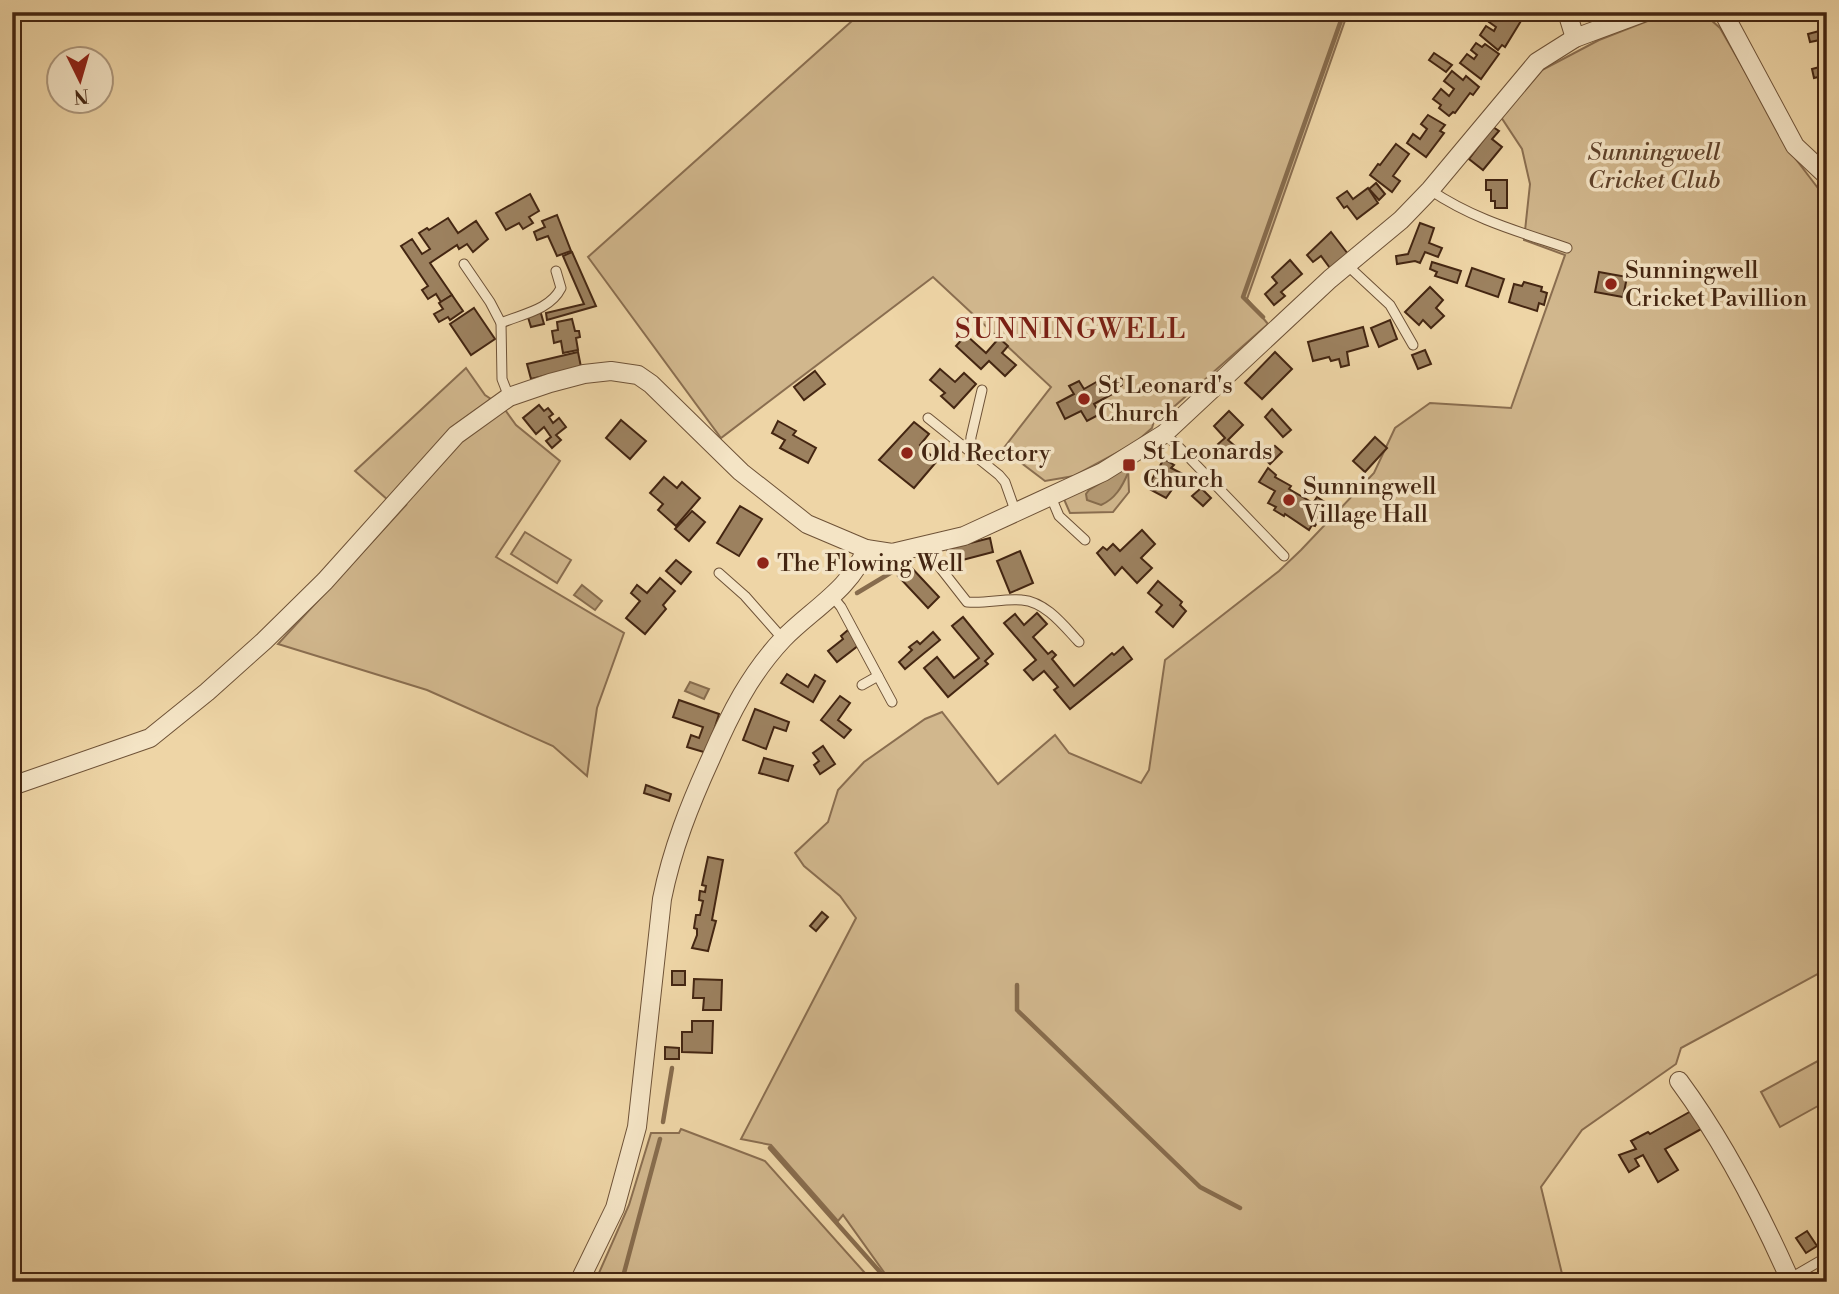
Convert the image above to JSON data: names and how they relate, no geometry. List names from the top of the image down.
{
  "districts": ["SUNNINGWELL"],
  "parks": ["Sunningwell Cricket Club"],
  "places": {
    "other": [
      "Sunningwell Cricket Pavillion",
      "St Leonard's Church",
      "Old Rectory",
      "Sunningwell Village Hall",
      "The Flowing Well"
    ],
    "transit": ["St Leonards Church"]
  },
  "north": "bottom"
}
